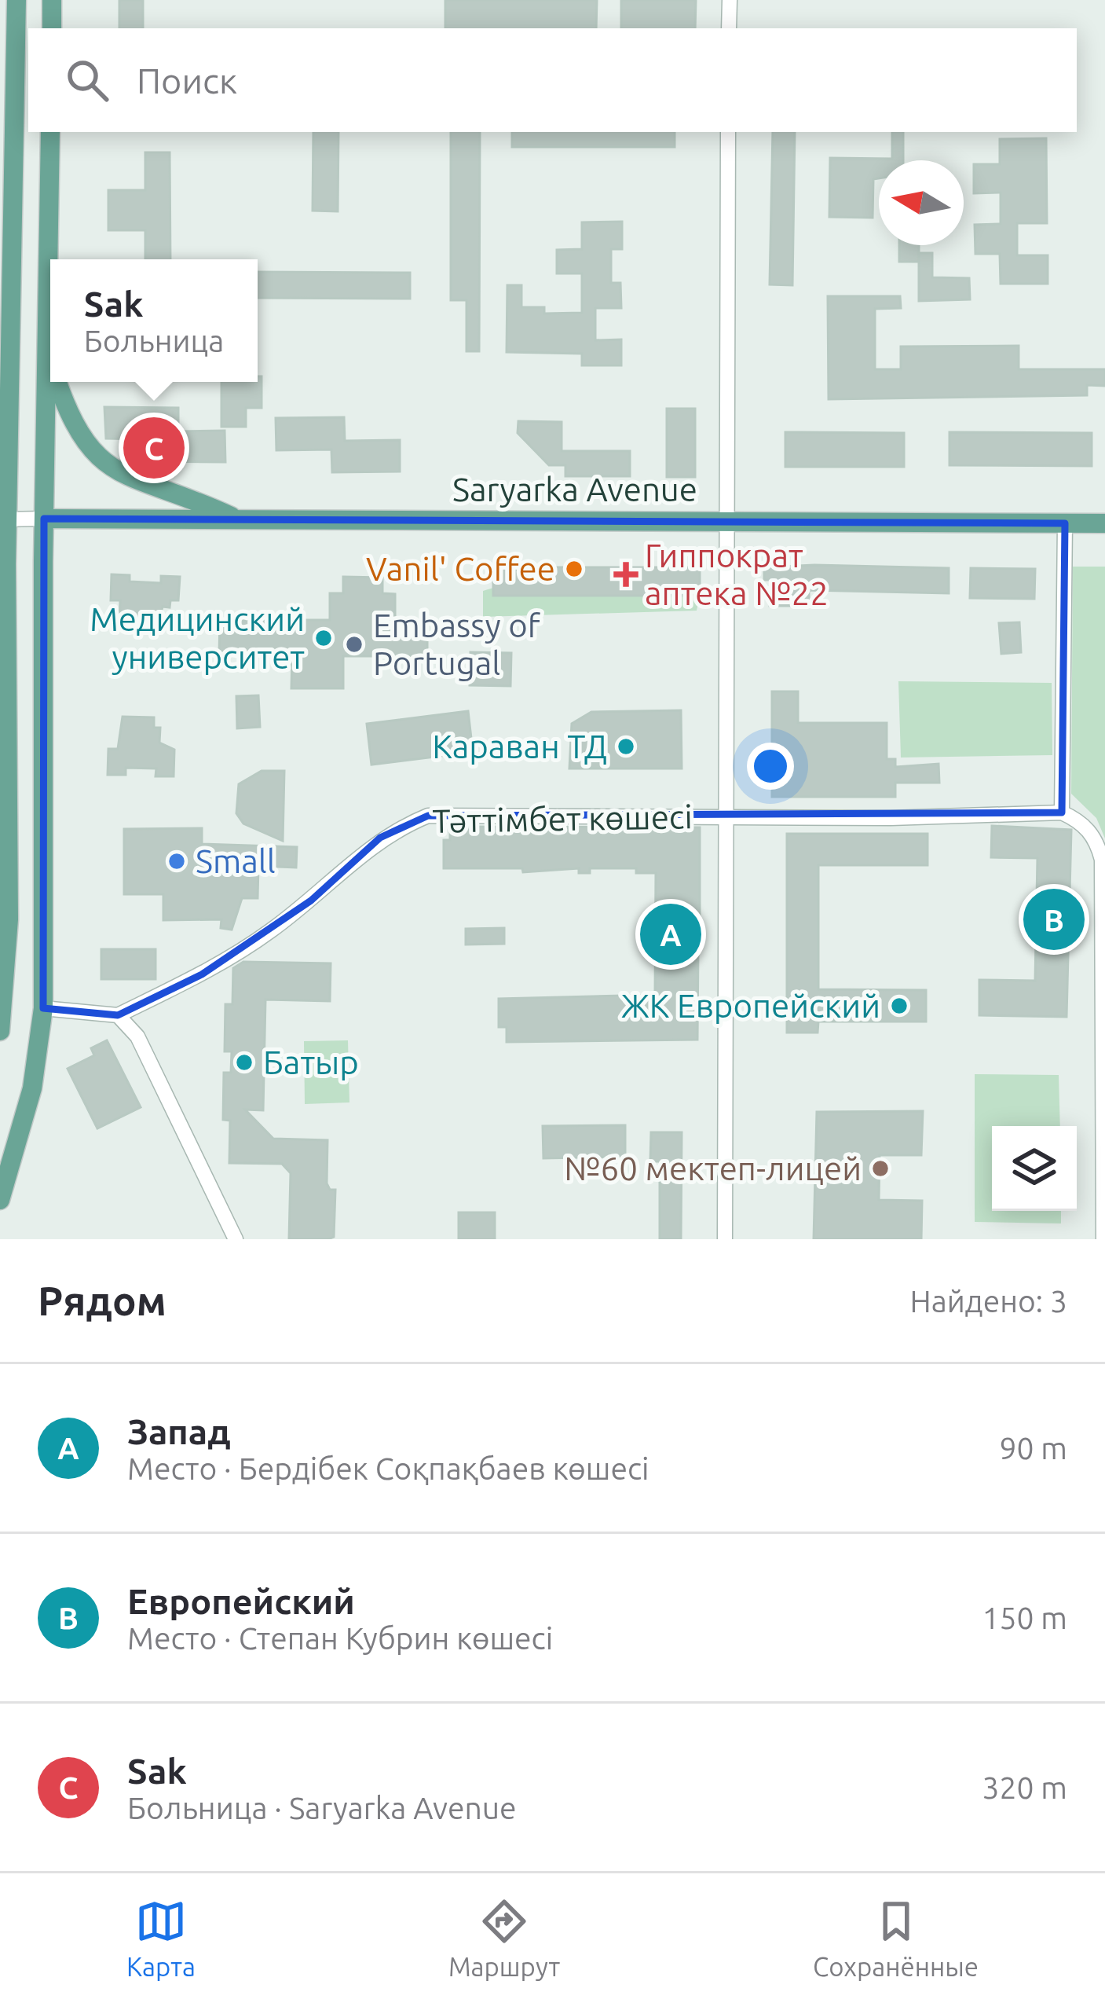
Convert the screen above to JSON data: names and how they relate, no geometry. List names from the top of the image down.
{
  "streets": {
    "main road": ["Saryarka Avenue"],
    "street": ["Тәттімбет көшесі"]
  },
  "places": {
    "other": [
      "Vanil' Coffee",
      "Медицинский университет",
      "Embassy of Portugal",
      "Караван ТД",
      "Small",
      "ЖК Европейский",
      "Батыр",
      "№60 мектеп-лицей"
    ],
    "health": ["Гиппократ аптека №22"]
  },
  "north": "left",
  "page": {
    "search": "Поиск",
    "popup": ["Sak", "Больница"],
    "pins": ["C", "B", "A"],
    "heading": ["Рядом", "Найдено: 3"],
    "list": [
      {
        "mark": "A",
        "name": "Запад",
        "note": "Место · Бердібек Соқпақбаев көшесі",
        "value": "90 m"
      },
      {
        "mark": "B",
        "name": "Европейский",
        "note": "Место · Степан Кубрин көшесі",
        "value": "150 m"
      },
      {
        "mark": "C",
        "name": "Sak",
        "note": "Больница · Saryarka Avenue",
        "value": "320 m"
      }
    ],
    "nav": ["Карта", "Маршрут", "Сохранённые"]
  }
}
